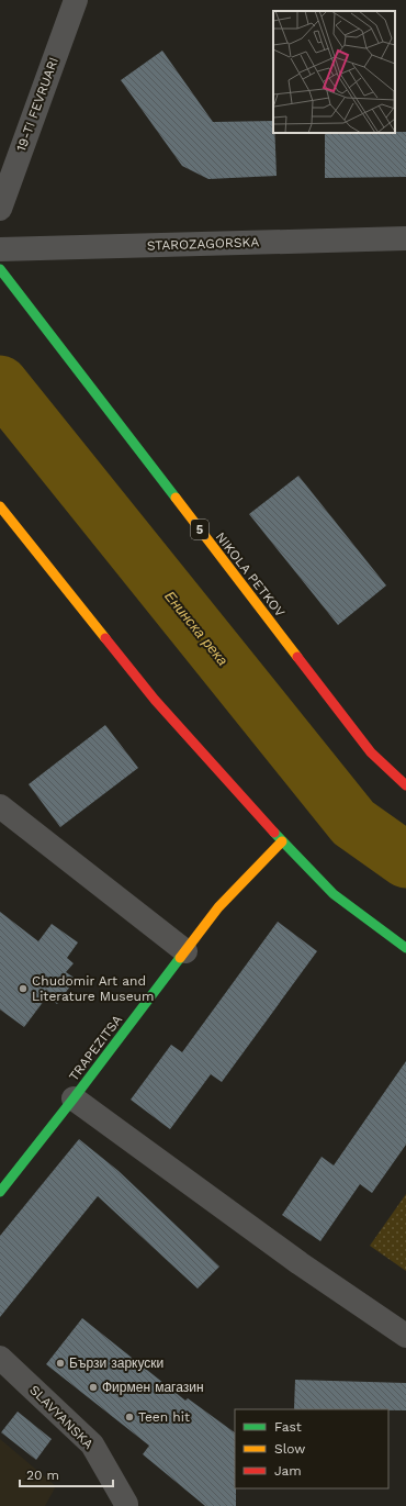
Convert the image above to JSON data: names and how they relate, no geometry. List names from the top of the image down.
{
  "streets": {
    "main road": ["5", "NIKOLA PETKOV", "TRAPEZITSA"],
    "street": ["19-TI FEVRUARI", "STAROZAGORSKA", "SLAVYANSKA"]
  },
  "water": ["Енинска река"],
  "places": [
    "Chudomir Art and Literature Museum",
    "Бързи заркуски",
    "Фирмен магазин",
    "Teen hit"
  ],
  "legend": ["Fast", "Slow", "Jam"],
  "scale_bar": "20 m"
}
